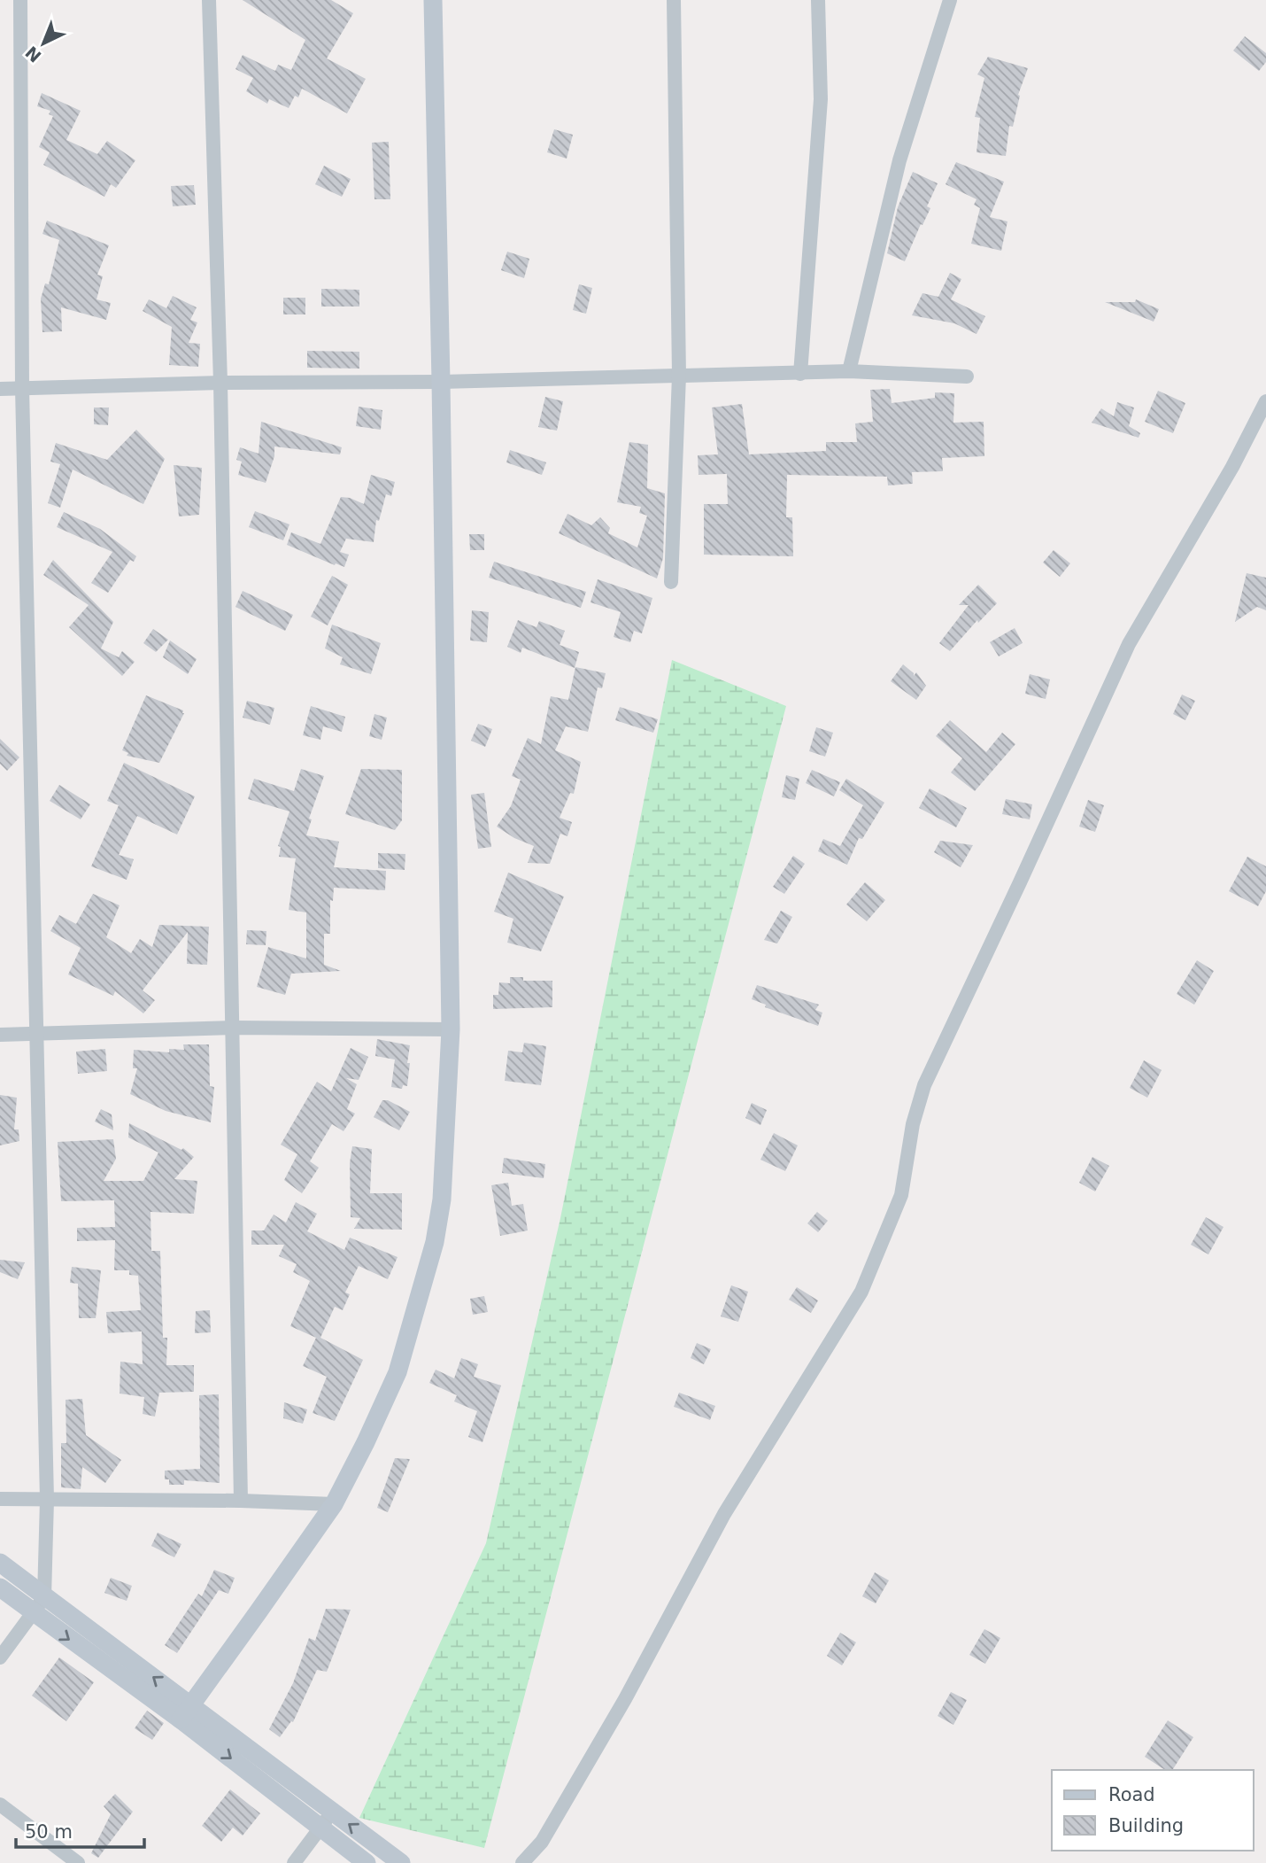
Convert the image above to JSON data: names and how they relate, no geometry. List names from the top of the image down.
{
  "legend": ["Road", "Building"],
  "scale_bar": "50 m",
  "north": "bottom left"
}
